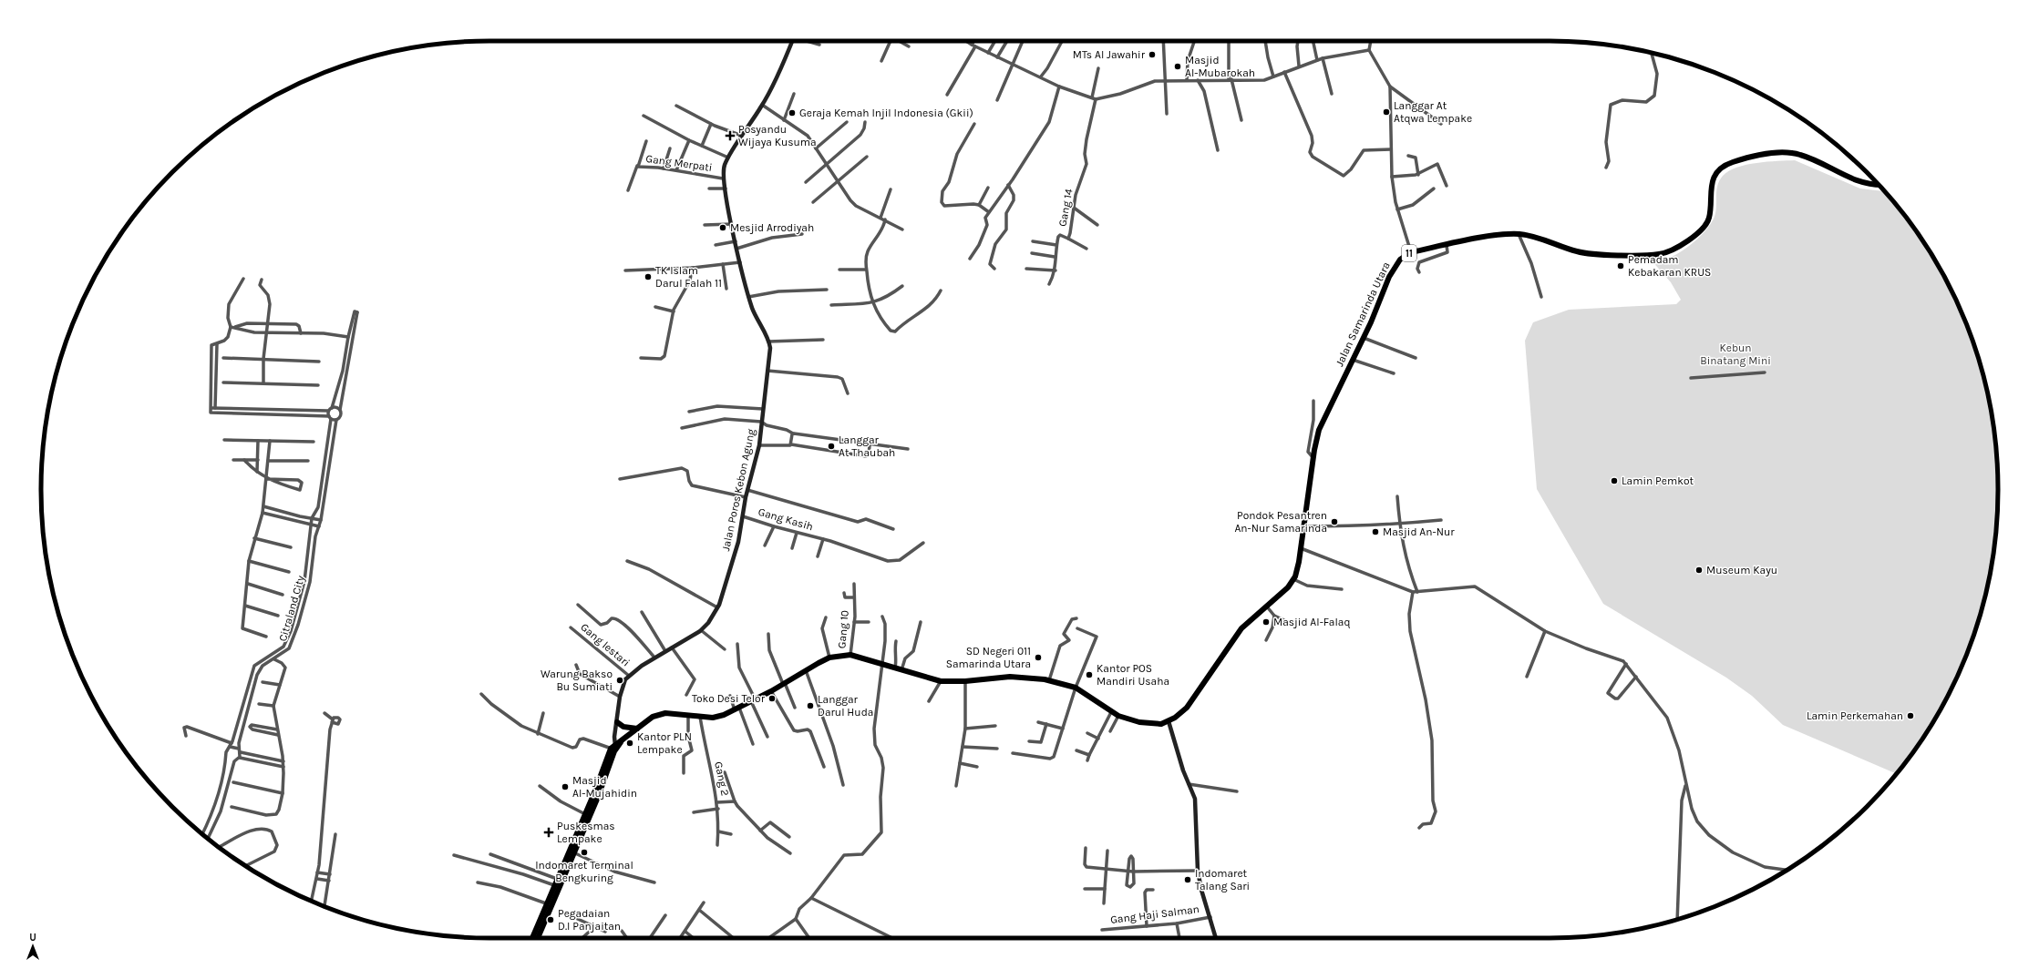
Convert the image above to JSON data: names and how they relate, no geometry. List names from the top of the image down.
{
  "streets": {
    "highway": ["11", "Jalan Samarinda Utara"],
    "main road": ["Jalan Poros Kebon Agung"],
    "street": [
      "Gang Merpati",
      "Gang 14",
      "Gang Kasih",
      "Citraland City",
      "Gang 10",
      "Gang lestari",
      "Gang 2",
      "Gang Haji Salman"
    ]
  },
  "crossings": [
    ["Gang Merpati", "Jalan Poros Kebon Agung"],
    ["Jalan Poros Kebon Agung", "Gang Kasih"],
    ["Jalan Poros Kebon Agung", "Gang lestari"]
  ],
  "parks": ["Kebun Binatang Mini"],
  "places": {
    "other": [
      "MTs Al Jawahir",
      "Masjid Al-Mubarokah",
      "Langgar At Atqwa Lempake",
      "Geraja Kemah Injil Indonesia (Gkii)",
      "Mesjid Arrodiyah",
      "Pemadam Kebakaran KRUS",
      "TK Islam Darul Falah 11",
      "Langgar At Thaubah",
      "Lamin Pemkot",
      "Pondok Pesantren An-Nur Samarinda",
      "Masjid An-Nur",
      "Museum Kayu",
      "Masjid Al-Falaq",
      "SD Negeri 011 Samarinda Utara",
      "Kantor POS Mandiri Usaha",
      "Warung Bakso Bu Sumiati",
      "Toko Desi Telor",
      "Langgar Darul Huda",
      "Lamin Perkemahan",
      "Kantor PLN Lempake",
      "Masjid Al-Mujahidin",
      "Indomaret Terminal Bengkuring",
      "Indomaret Talang Sari",
      "Pegadaian D.I Panjaitan"
    ],
    "health": ["Posyandu Wijaya Kusuma", "Puskesmas Lempake"]
  },
  "north": "top"
}
